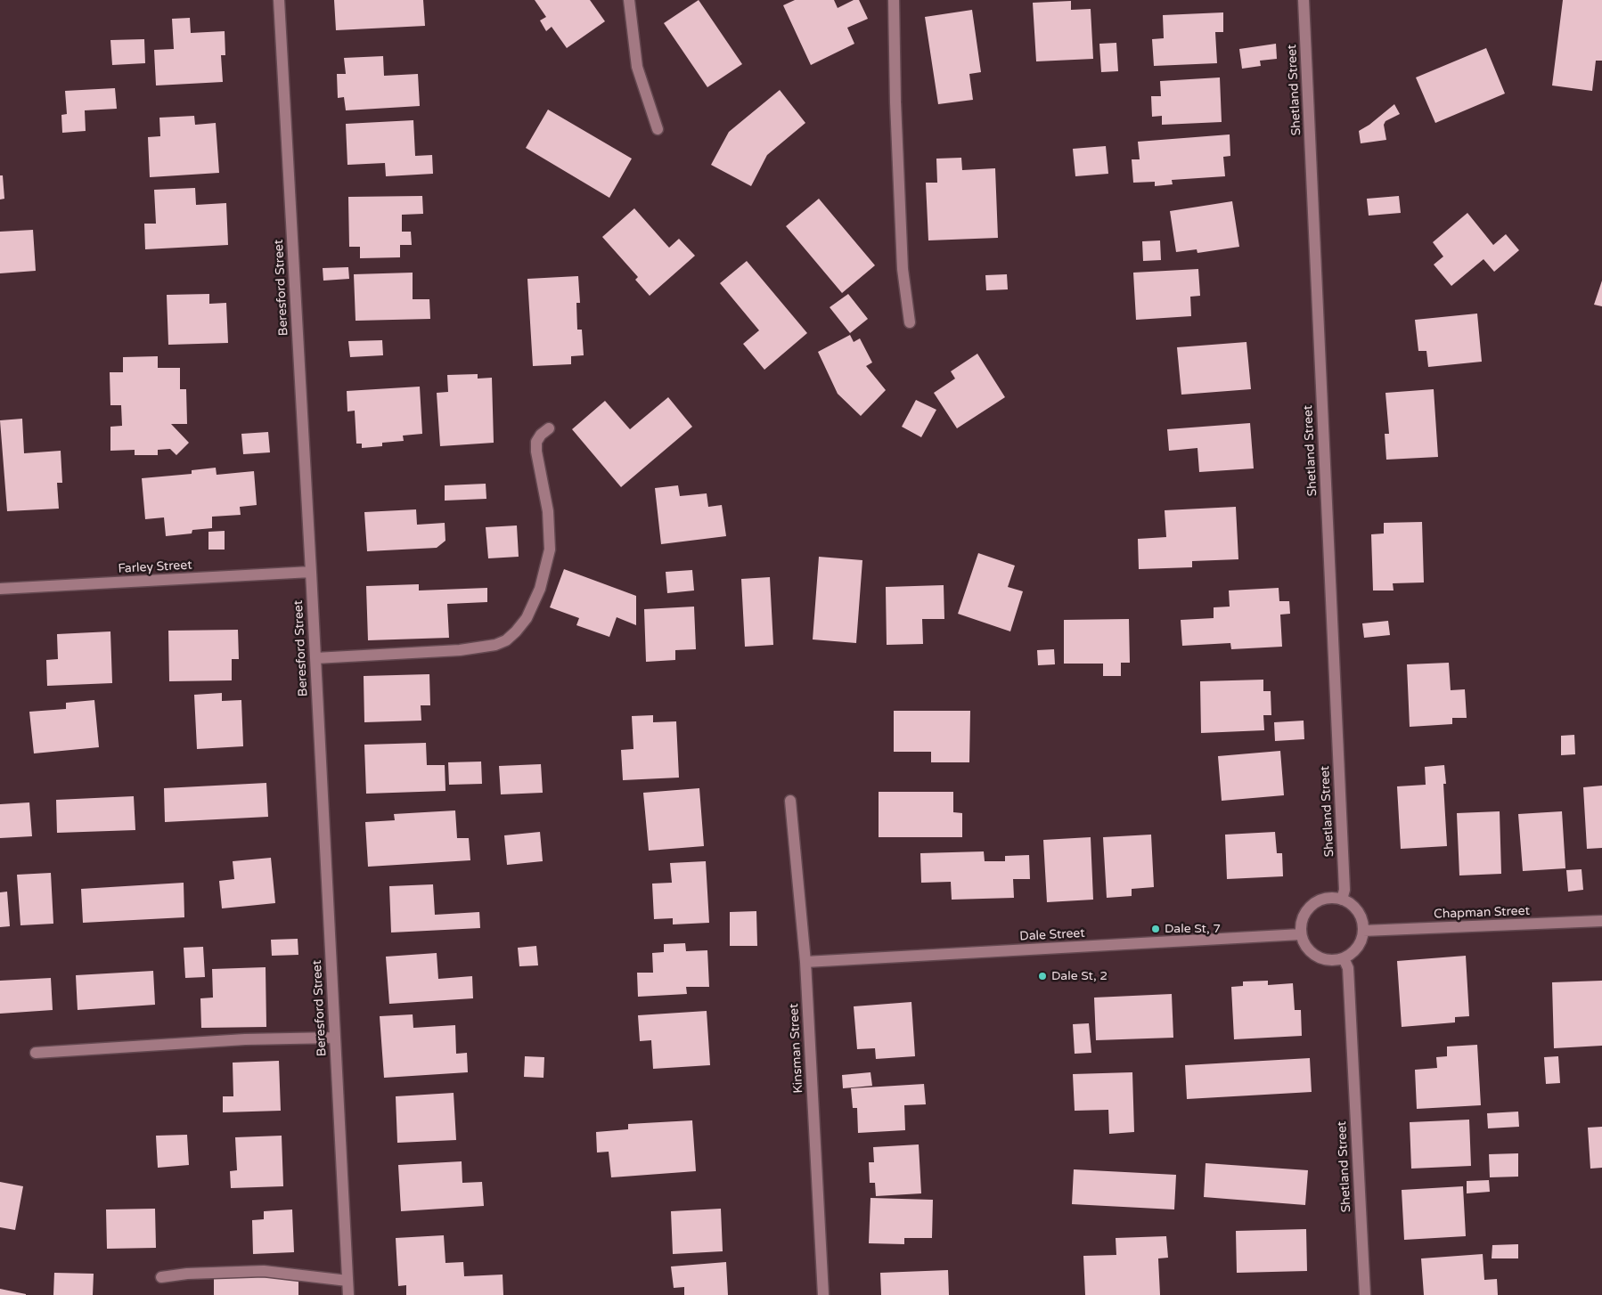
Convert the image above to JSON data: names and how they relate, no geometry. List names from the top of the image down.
{
  "streets": {
    "street": [
      "Shetland Street",
      "Beresford Street",
      "Farley Street",
      "Chapman Street",
      "Dale Street",
      "Kinsman Street"
    ]
  },
  "crossings": [
    ["Shetland Street", "Chapman Street"],
    ["Shetland Street", "Dale Street"],
    ["Beresford Street", "Farley Street"],
    ["Chapman Street", "Dale Street"],
    ["Dale Street", "Kinsman Street"]
  ],
  "places": ["Dale St, 7", "Dale St, 2"]
}
